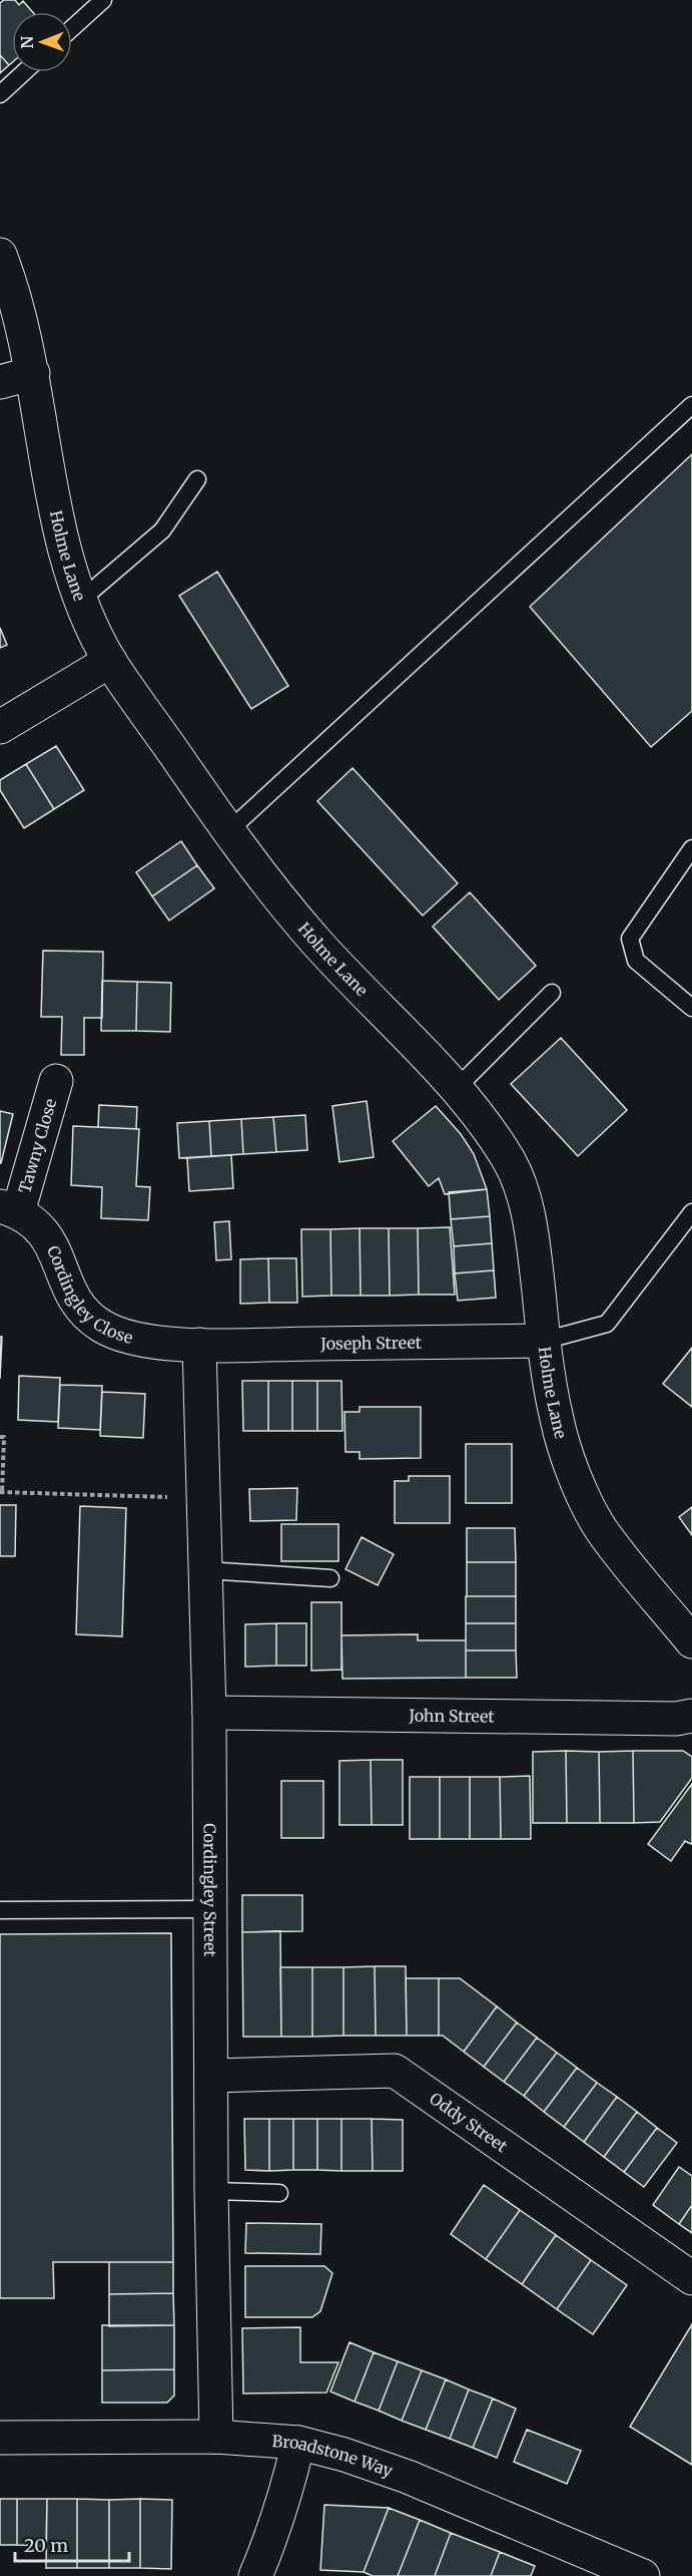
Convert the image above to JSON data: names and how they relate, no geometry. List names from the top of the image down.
{
  "streets": {
    "street": [
      "Holme Lane",
      "Tawny Close",
      "Cordingley Close",
      "Joseph Street",
      "John Street",
      "Cordingley Street",
      "Oddy Street",
      "Broadstone Way"
    ]
  },
  "crossings": [
    ["Holme Lane", "Joseph Street"],
    ["Tawny Close", "Cordingley Close"],
    ["Cordingley Close", "Joseph Street"],
    ["Cordingley Close", "Cordingley Street"],
    ["Joseph Street", "Cordingley Street"],
    ["John Street", "Cordingley Street"],
    ["Cordingley Street", "Oddy Street"],
    ["Cordingley Street", "Broadstone Way"]
  ],
  "scale_bar": "20 m",
  "north": "left"
}
